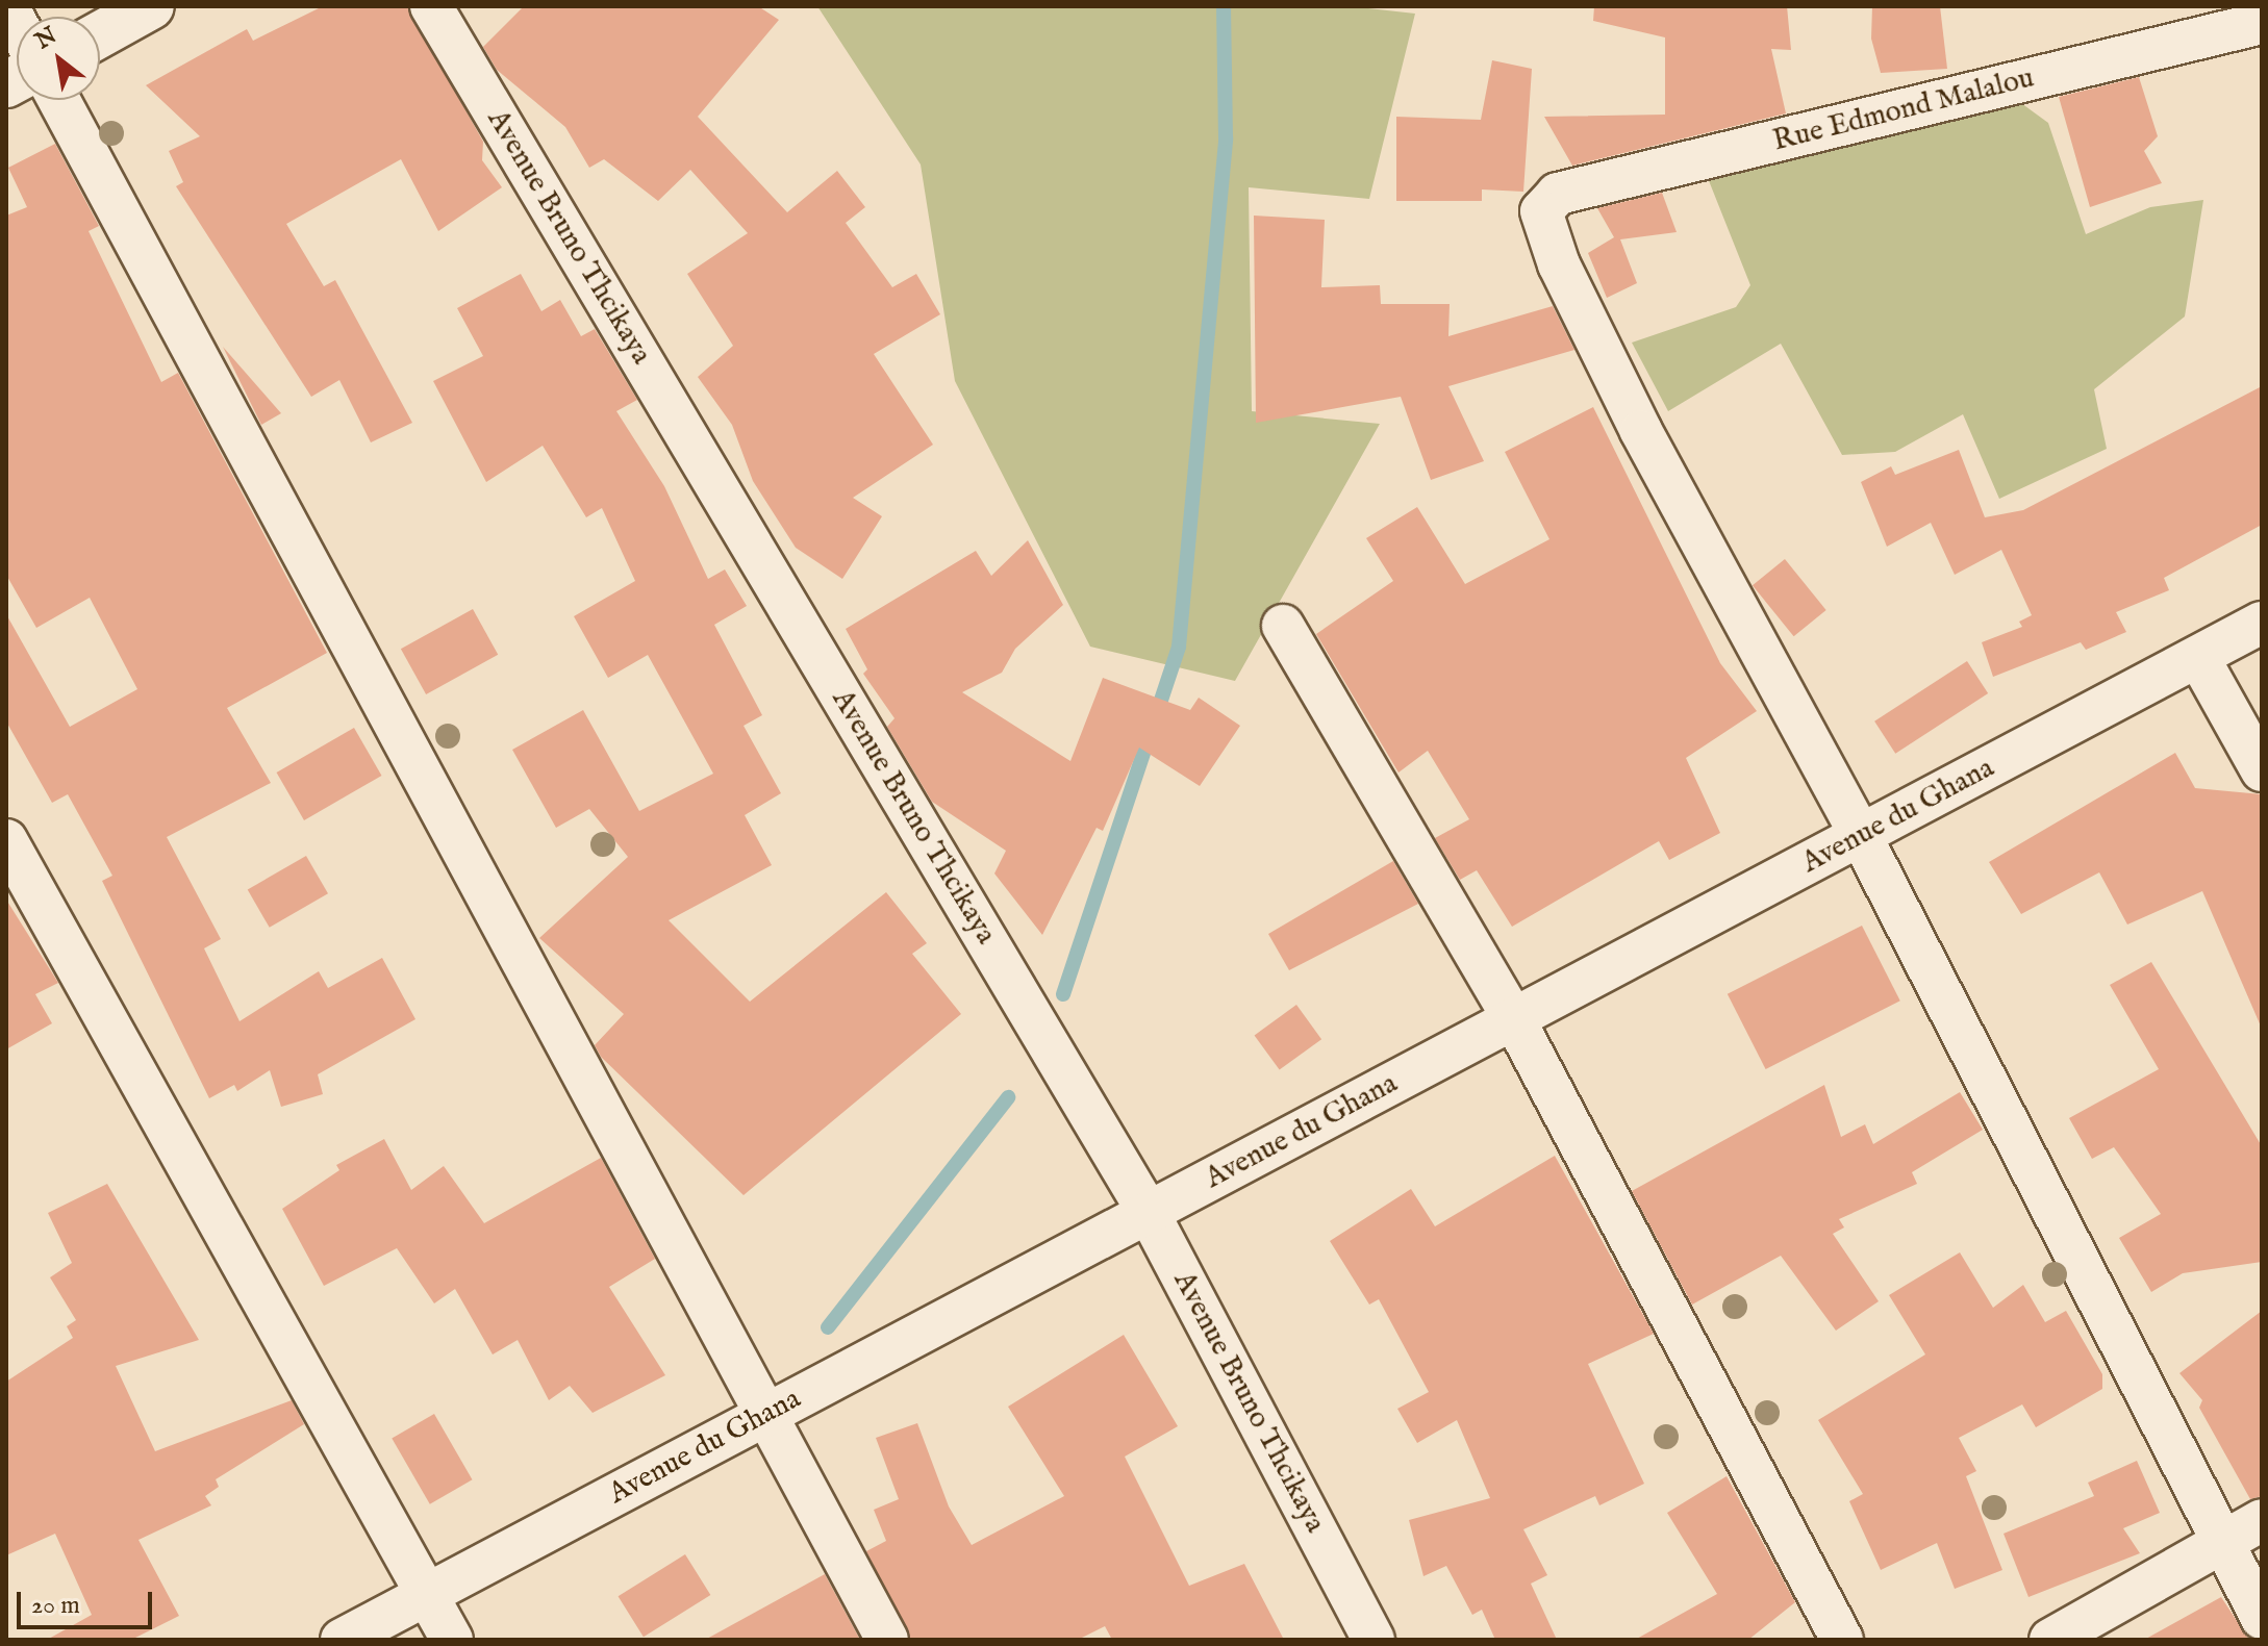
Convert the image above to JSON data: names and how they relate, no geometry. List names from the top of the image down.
{
  "streets": {
    "street": ["Rue Edmond Malalou", "Avenue Bruno Thcikaya", "Avenue du Ghana"]
  },
  "crossings": [
    ["Rue Edmond Malalou", "Avenue du Ghana"],
    ["Avenue Bruno Thcikaya", "Avenue du Ghana"]
  ],
  "scale_bar": "20 m",
  "north": "top left"
}
